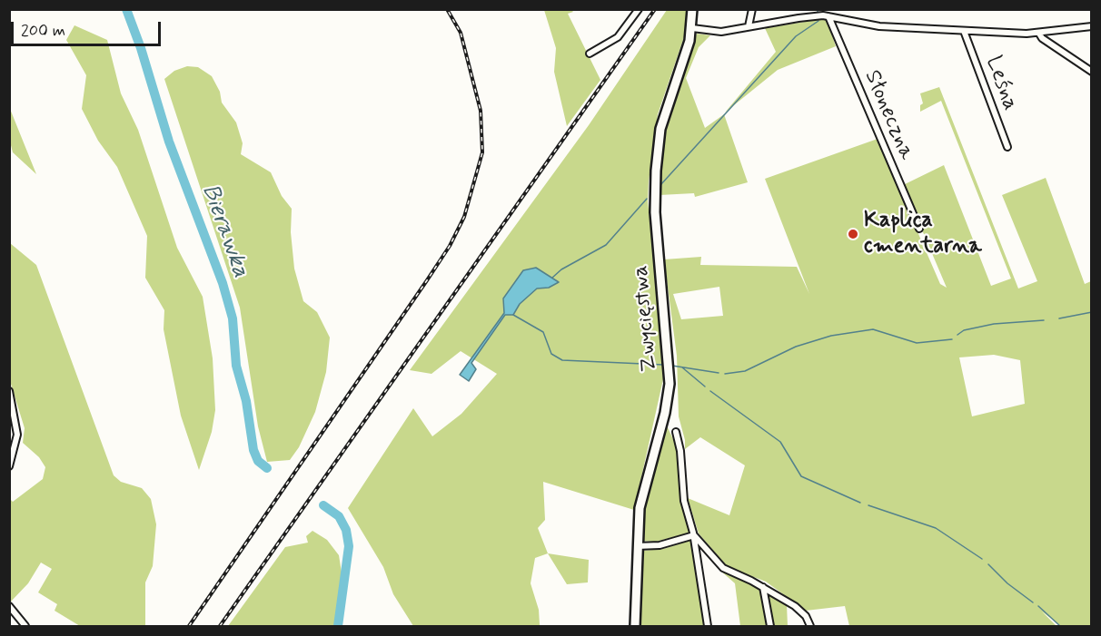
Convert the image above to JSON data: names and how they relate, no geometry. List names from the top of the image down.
{
  "streets": {
    "main road": ["Zwycięstwa"],
    "street": ["Leśna", "Słoneczna"]
  },
  "crossings": [
    ["Leśna", "Słoneczna"],
    ["Leśna", "Zwycięstwa"]
  ],
  "water": ["Bierawka"],
  "places": ["Kaplica cmentarna"],
  "scale_bar": "200 m"
}
